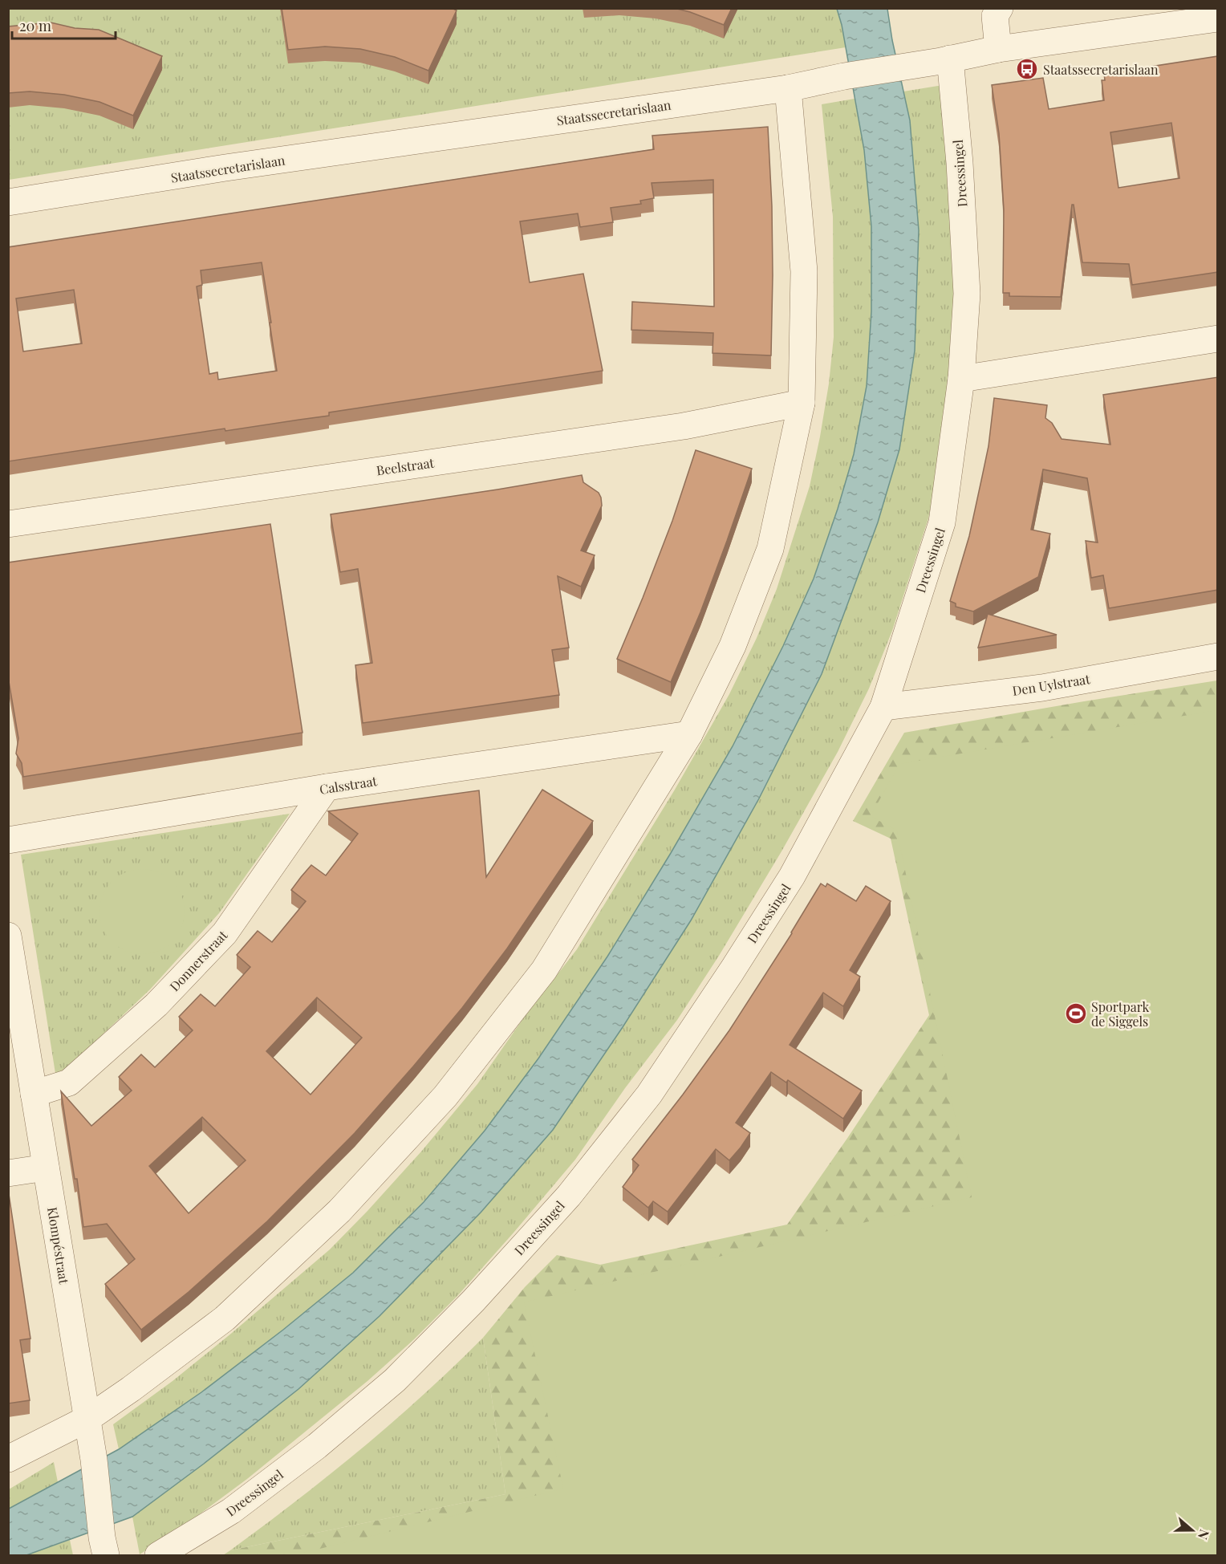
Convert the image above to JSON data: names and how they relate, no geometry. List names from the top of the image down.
{
  "streets": {
    "street": [
      "Staatssecretarislaan",
      "Dreessingel",
      "Beelstraat",
      "Den Uylstraat",
      "Calsstraat",
      "Donnerstraat",
      "Klompéstraat"
    ]
  },
  "crossings": [
    ["Staatssecretarislaan", "Dreessingel"],
    ["Dreessingel", "Den Uylstraat"],
    ["Calsstraat", "Donnerstraat"],
    ["Donnerstraat", "Klompéstraat"]
  ],
  "places": {
    "bus stop": ["Staatssecretarislaan"],
    "sports": ["Sportpark de Siggels"]
  },
  "scale_bar": "20 m",
  "north": "right"
}
